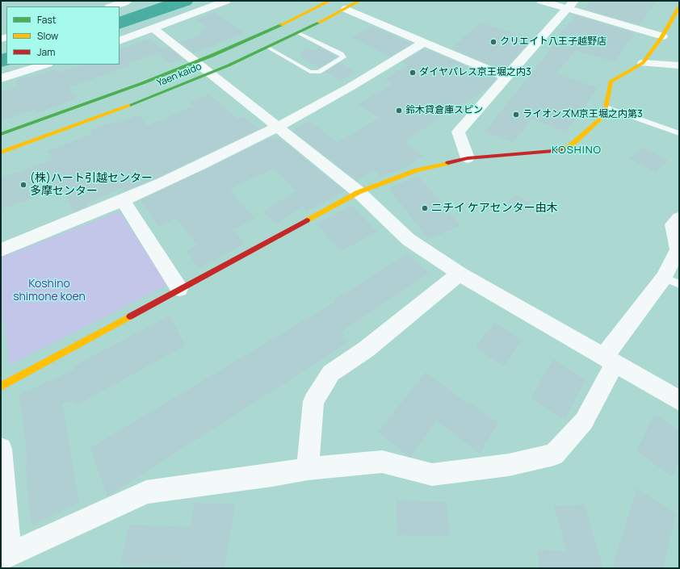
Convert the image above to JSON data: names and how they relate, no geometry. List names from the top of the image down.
{
  "streets": {
    "main road": ["Yaen kaido"]
  },
  "districts": ["KOSHINO"],
  "parks": ["Koshino shimone koen"],
  "places": [
    "クリエイト八王子越野店",
    "ダイヤパレス京王堀之内3",
    "鈴木貸倉庫スピン",
    "ライオンズM京王堀之内第3",
    "(株)ハート引越センター 多摩センター",
    "ニチイ ケアセンター由木"
  ],
  "legend": ["Fast", "Slow", "Jam"]
}
